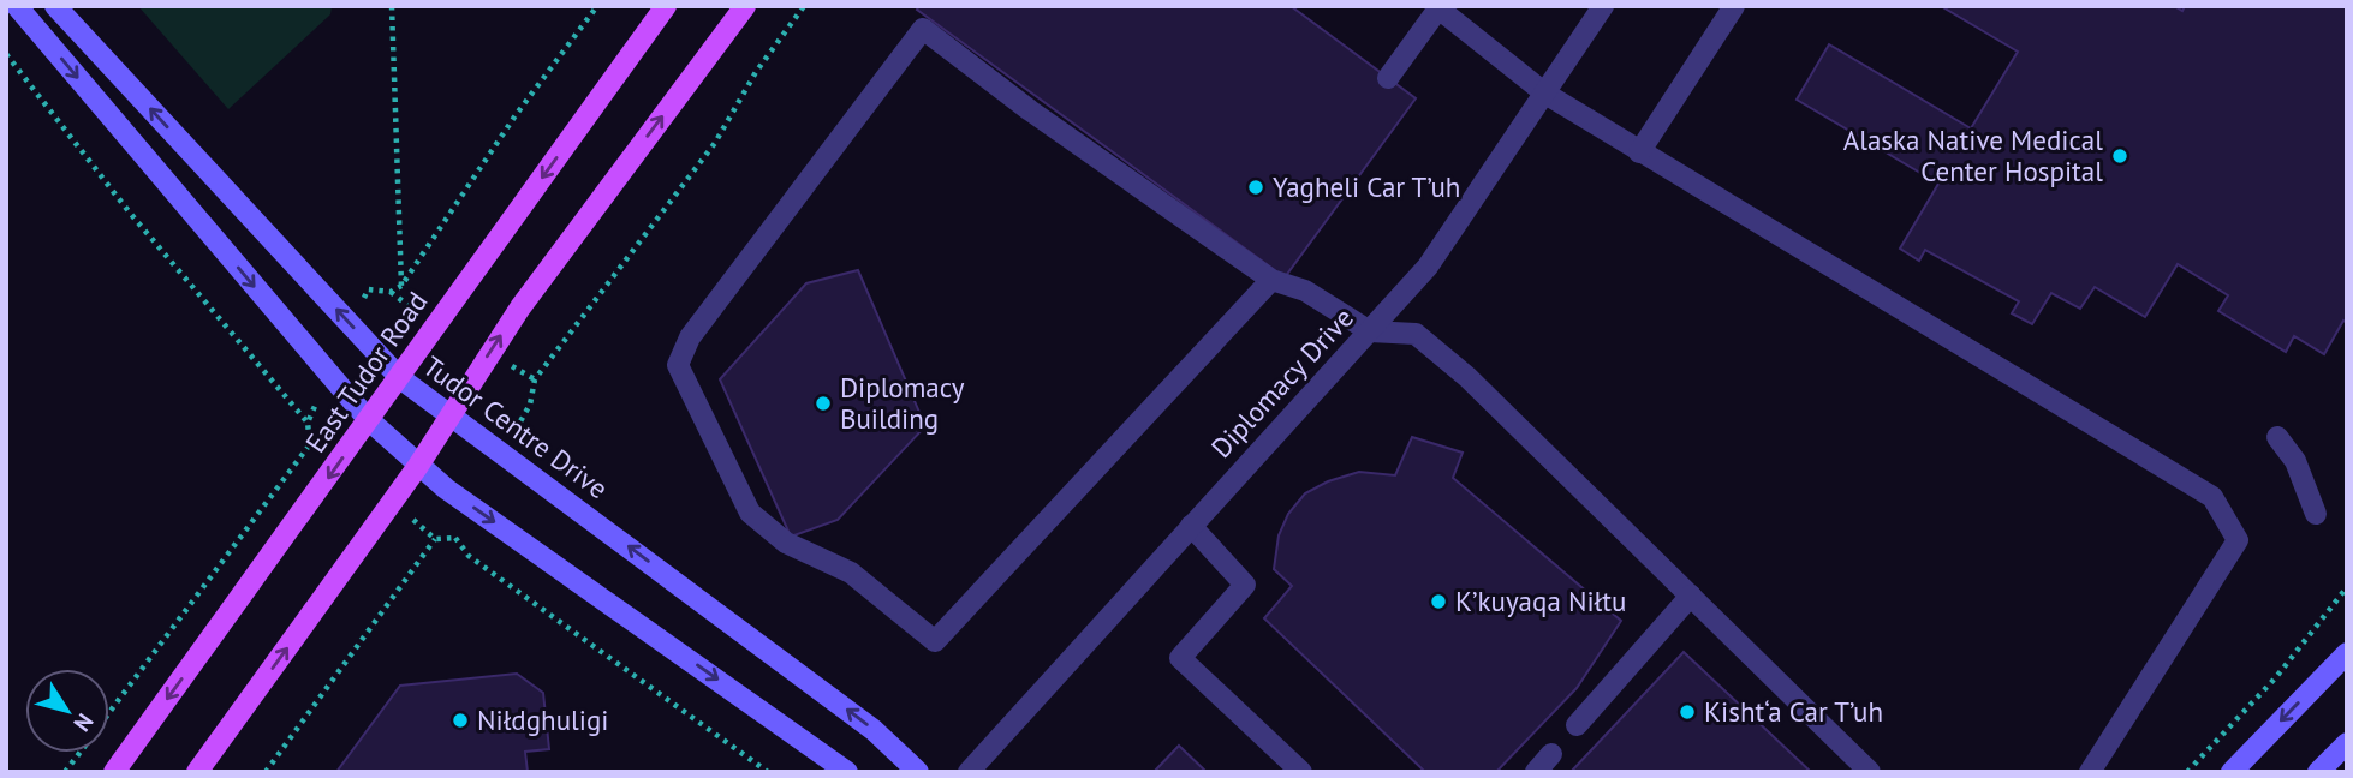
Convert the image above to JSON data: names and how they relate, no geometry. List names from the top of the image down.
{
  "streets": {
    "main road": ["East Tudor Road"],
    "street": ["Diplomacy Drive", "Tudor Centre Drive"]
  },
  "crossings": [
    ["East Tudor Road", "Tudor Centre Drive"]
  ],
  "places": [
    "Alaska Native Medical Center Hospital",
    "Yagheli Car T’uh",
    "Diplomacy Building",
    "K’kuyaqa Niłtu",
    "Kisht‘a Car T’uh",
    "Niłdghuligi"
  ],
  "north": "bottom right"
}
